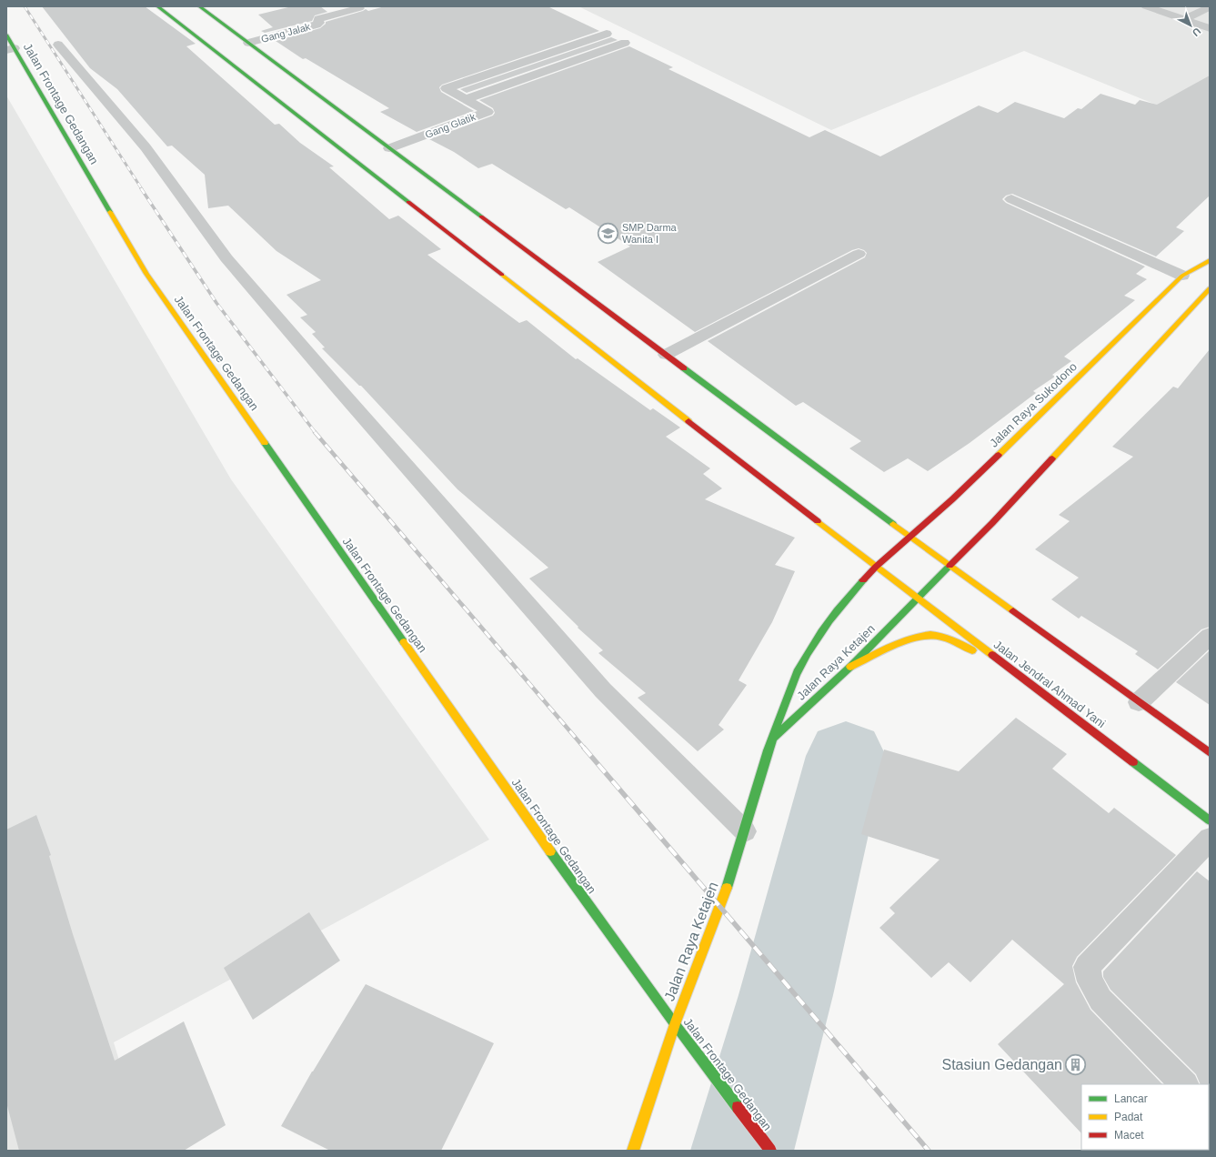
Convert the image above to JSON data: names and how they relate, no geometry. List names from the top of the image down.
{
  "streets": {
    "main road": [
      "Jalan Frontage Gedangan",
      "Jalan Raya Sukodono",
      "Jalan Raya Ketajen",
      "Jalan Jendral Ahmad Yani"
    ],
    "street": ["Gang Jalak", "Gang Glatik"]
  },
  "crossings": [
    ["Jalan Frontage Gedangan", "Jalan Raya Ketajen"],
    ["Jalan Raya Sukodono", "Jalan Raya Ketajen"],
    ["Jalan Raya Sukodono", "Jalan Jendral Ahmad Yani"],
    ["Jalan Raya Ketajen", "Jalan Jendral Ahmad Yani"]
  ],
  "places": {
    "school or university": ["SMP Darma Wanita I"],
    "building": ["Stasiun Gedangan"]
  },
  "legend": ["Lancar", "Padat", "Macet"],
  "north": "bottom right"
}
